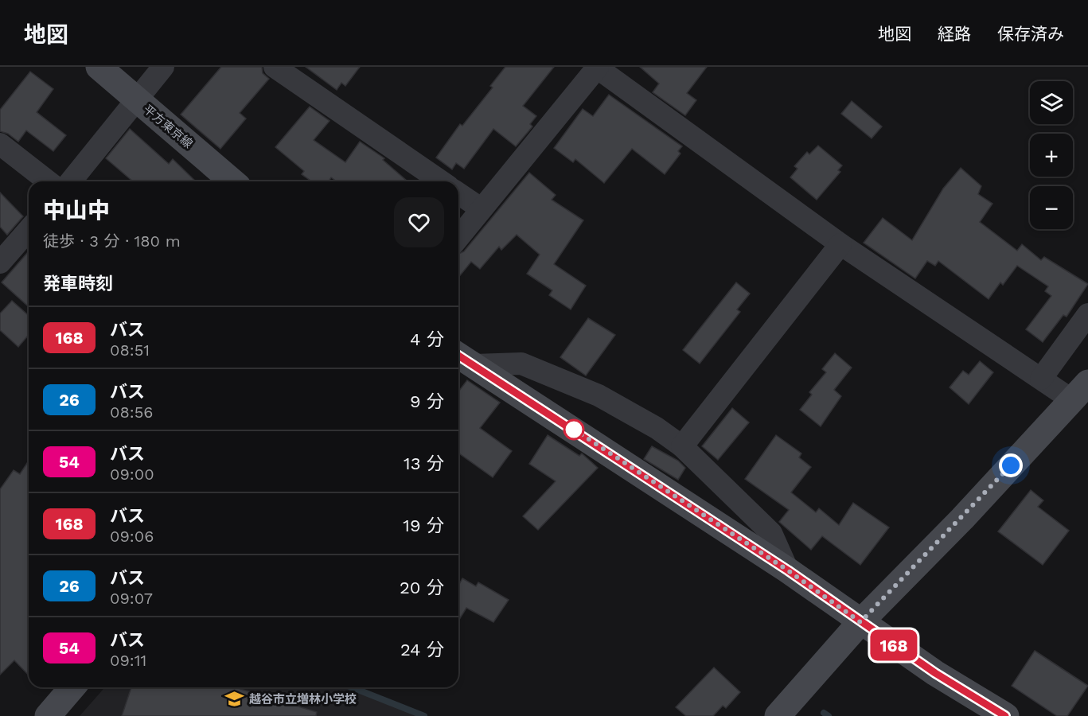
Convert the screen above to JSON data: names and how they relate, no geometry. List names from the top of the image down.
{
  "streets": {
    "main road": ["平方東京線"]
  },
  "places": {
    "school or university": ["越谷市立増林小学校"]
  },
  "lines": ["bus line 168"],
  "page": {
    "header": "地図",
    "nav": ["地図", "経路", "保存済み"],
    "on_map": "168",
    "map_buttons": ["+", "−"],
    "heading": [
      ["中山中", "徒歩 · 3 分 · 180 m"],
      "発車時刻"
    ],
    "list": [
      {
        "mark": "168",
        "name": "バス",
        "note": "08:51",
        "value": "4 分"
      },
      {
        "mark": "26",
        "name": "バス",
        "note": "08:56",
        "value": "9 分"
      },
      {
        "mark": "54",
        "name": "バス",
        "note": "09:00",
        "value": "13 分"
      },
      {
        "mark": "168",
        "name": "バス",
        "note": "09:06",
        "value": "19 分"
      },
      {
        "mark": "26",
        "name": "バス",
        "note": "09:07",
        "value": "20 分"
      },
      {
        "mark": "54",
        "name": "バス",
        "note": "09:11",
        "value": "24 分"
      }
    ]
  }
}
